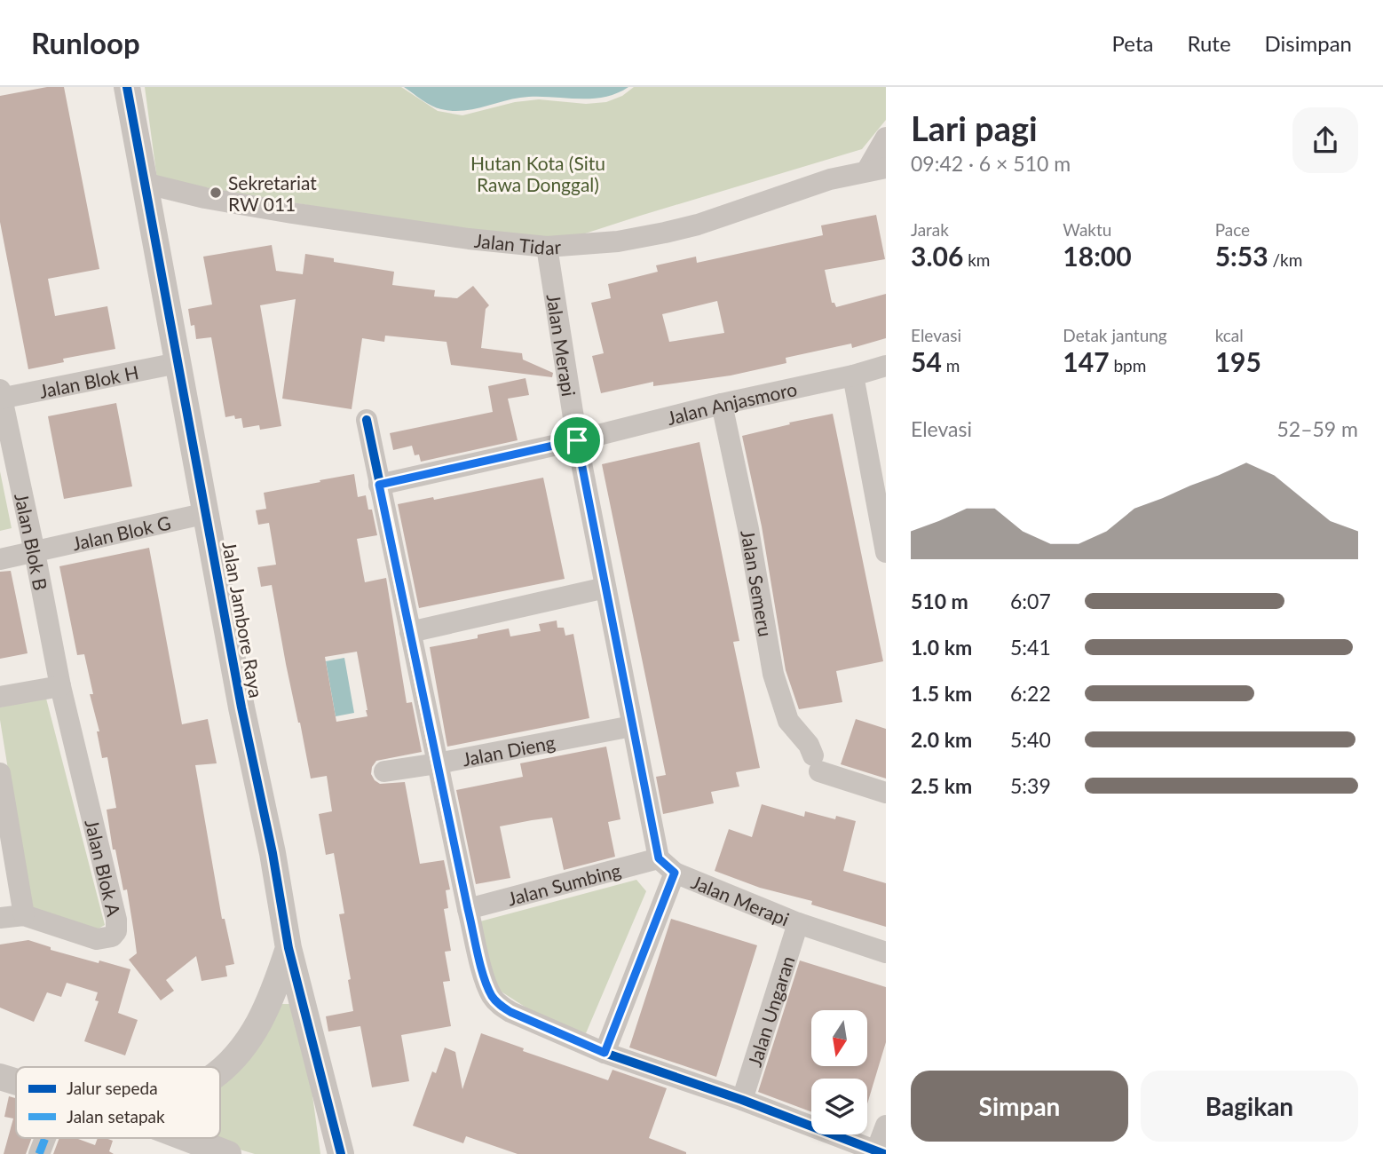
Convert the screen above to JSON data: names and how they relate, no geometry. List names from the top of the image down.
{
  "streets": {
    "street": [
      "Jalan Tidar",
      "Jalan Merapi",
      "Jalan Blok H",
      "Jalan Anjasmoro",
      "Jalan Blok G",
      "Jalan Blok B",
      "Jalan Semeru",
      "Jalan Jambore Raya",
      "Jalan Dieng",
      "Jalan Blok A",
      "Jalan Sumbing",
      "Jalan Ungaran"
    ]
  },
  "crossings": [
    ["Jalan Tidar", "Jalan Merapi"],
    ["Jalan Tidar", "Jalan Jambore Raya"],
    ["Jalan Merapi", "Jalan Anjasmoro"],
    ["Jalan Merapi", "Jalan Dieng"],
    ["Jalan Merapi", "Jalan Sumbing"],
    ["Jalan Merapi", "Jalan Ungaran"],
    ["Jalan Blok H", "Jalan Blok B"],
    ["Jalan Blok H", "Jalan Jambore Raya"],
    ["Jalan Anjasmoro", "Jalan Semeru"],
    ["Jalan Blok G", "Jalan Blok B"],
    ["Jalan Blok G", "Jalan Jambore Raya"],
    ["Jalan Blok B", "Jalan Blok A"]
  ],
  "parks": ["Hutan Kota (Situ Rawa Donggal)"],
  "places": ["Sekretariat RW 011"],
  "legend": ["Jalur sepeda", "Jalan setapak"],
  "north": "bottom",
  "page": {
    "header": "Runloop",
    "nav": ["Peta", "Rute", "Disimpan"],
    "heading": ["Lari pagi", "09:42 · 6 × 510 m"],
    "stats": [
      ["Jarak", "3.06 km"],
      ["Waktu", "18:00"],
      ["Pace", "5:53 /km"],
      ["Elevasi", "54 m"],
      ["Detak jantung", "147 bpm"],
      ["kcal", "195"]
    ],
    "chart": ["Elevasi", "52–59 m"],
    "list": [
      {
        "name": "510 m",
        "note": "6:07"
      },
      {
        "name": "1.0 km",
        "note": "5:41"
      },
      {
        "name": "1.5 km",
        "note": "6:22"
      },
      {
        "name": "2.0 km",
        "note": "5:40"
      },
      {
        "name": "2.5 km",
        "note": "5:39"
      }
    ],
    "buttons": ["Simpan", "Bagikan"]
  }
}
